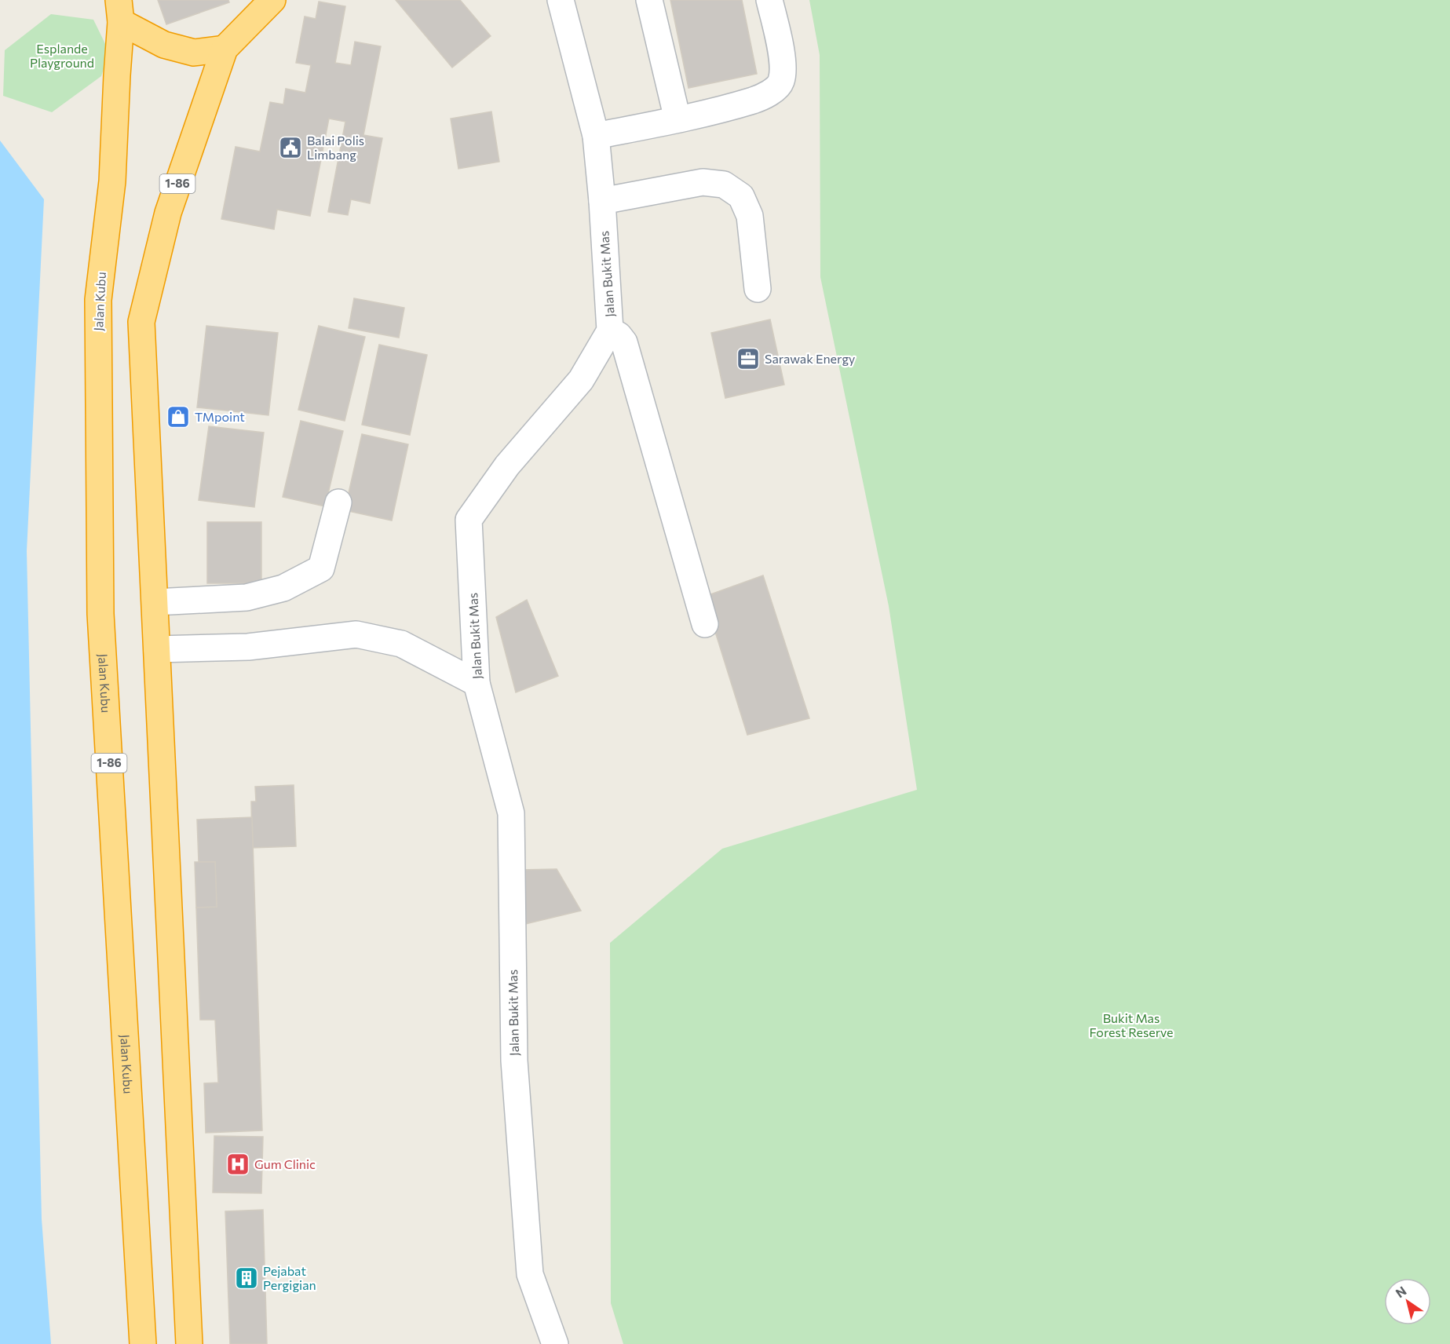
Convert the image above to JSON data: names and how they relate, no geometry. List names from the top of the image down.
{
  "streets": {
    "highway": ["1-86", "Jalan Kubu"],
    "street": ["Jalan Bukit Mas"]
  },
  "parks": ["Esplande Playground", "Bukit Mas Forest Reserve"],
  "places": {
    "public building": ["Balai Polis Limbang"],
    "office": ["Sarawak Energy"],
    "shop": ["TMpoint"],
    "hospital": ["Gum Clinic"],
    "building": ["Pejabat Pergigian"]
  },
  "north": "top left"
}
